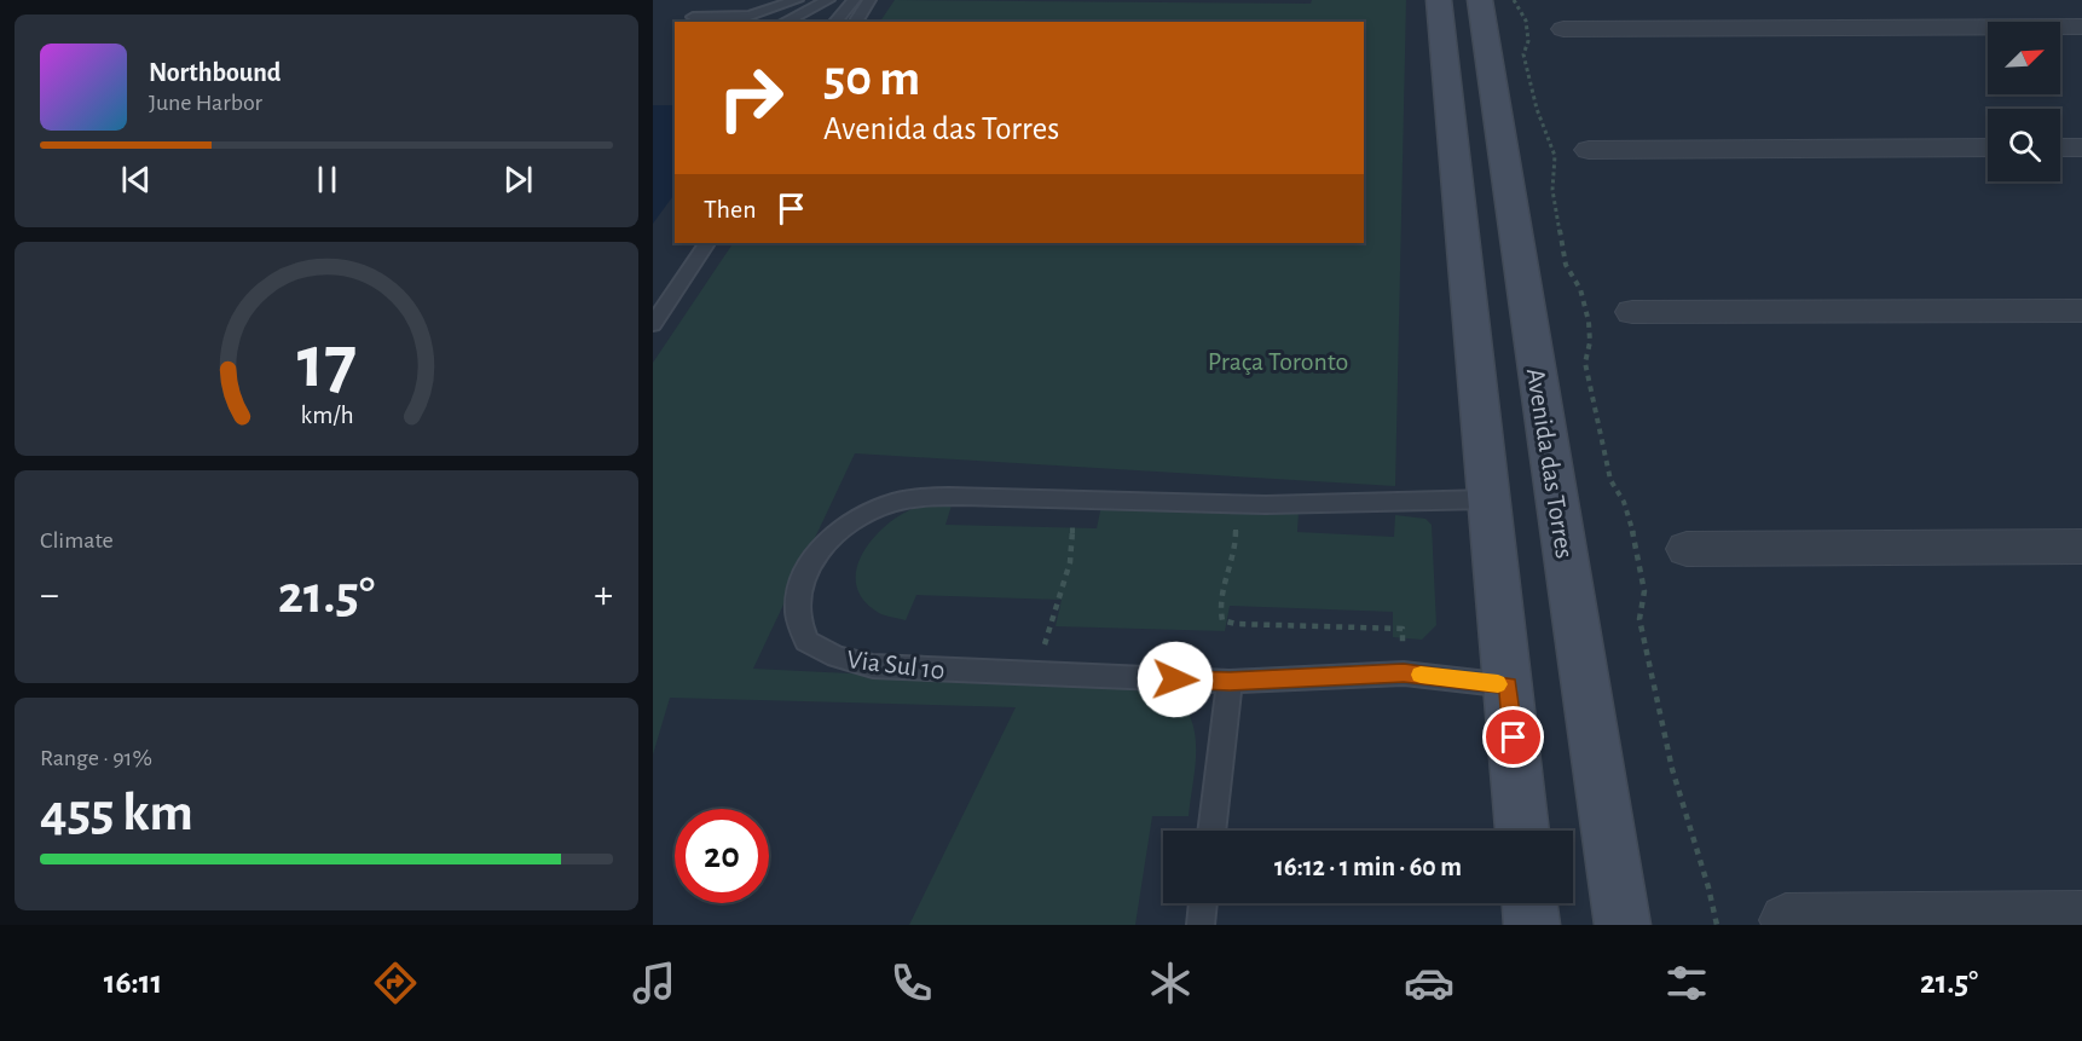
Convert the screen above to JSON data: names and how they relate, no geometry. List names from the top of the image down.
{
  "streets": {
    "main road": ["Avenida das Torres"],
    "lane": ["Via Sul 10"]
  },
  "parks": ["Praça Toronto"],
  "north": "top right",
  "page": {
    "turn": ["50 m", "Avenida das Torres"],
    "song": ["Northbound", "June Harbor"],
    "then": "Then",
    "tile": [
      "Climate",
      ["Range · 91%", "455 km"]
    ],
    "heat": ["−", "21.5°", "+"],
    "limit": "20",
    "trip": "16:12 · 1 min · 60 m",
    "tabs": ["16:11", "21.5°"],
    "gauge": ["17", "km/h"]
  }
}
